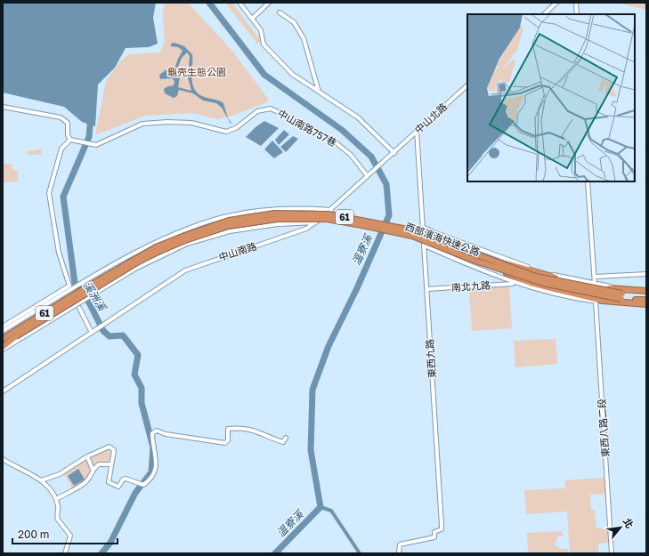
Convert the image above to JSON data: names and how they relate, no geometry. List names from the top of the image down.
{
  "streets": {
    "highway": ["61", "西部濱海快速公路"],
    "street": [
      "中山北路",
      "中山南路757巷",
      "中山南路",
      "南北九路",
      "東西九路",
      "東西八路二段"
    ]
  },
  "crossings": [
    ["中山北路", "中山南路757巷"],
    ["中山北路", "中山南路"],
    ["中山北路", "東西九路"],
    ["中山南路757巷", "中山南路"],
    ["南北九路", "東西九路"]
  ],
  "water": ["溫寮溪", "溪洲溪"],
  "parks": ["龜壳生態公園"],
  "scale_bar": "200 m",
  "north": "top right"
}
